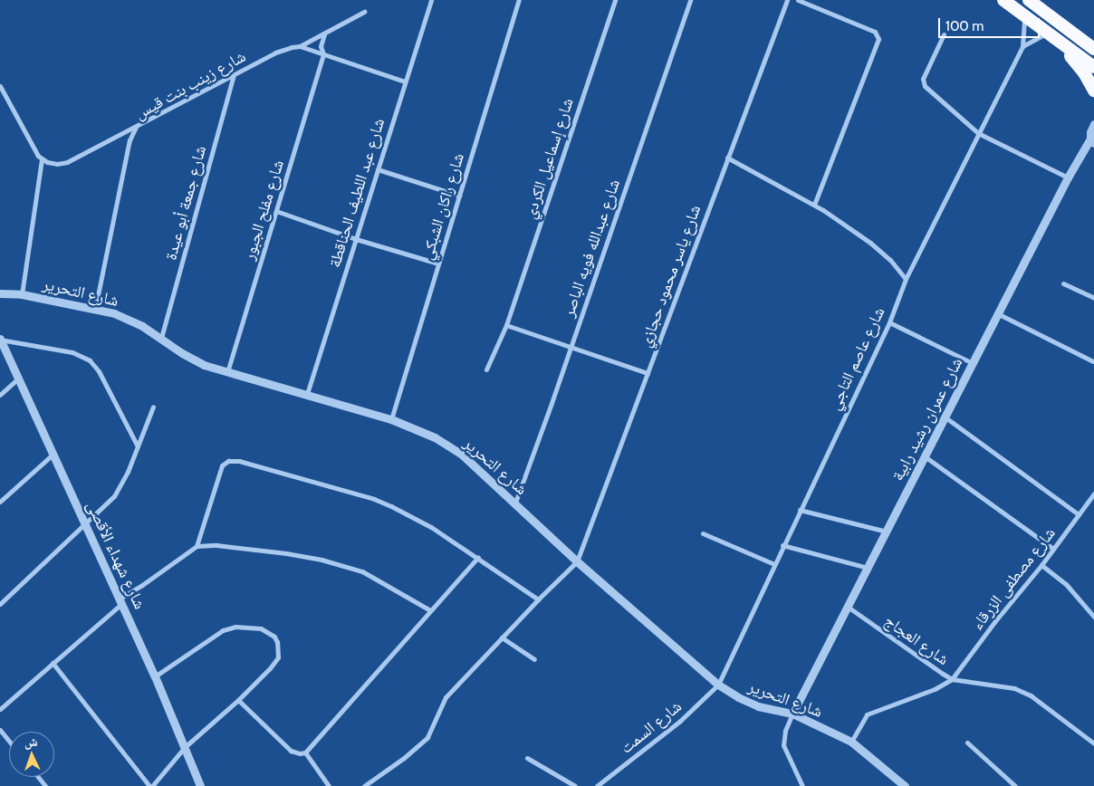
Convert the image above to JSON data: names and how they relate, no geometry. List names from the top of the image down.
{
  "streets": {
    "street": [
      "شارع زينب بنت قيس",
      "شارع إسماعيل الكردي",
      "شارع عبد اللطيف الحناقطة",
      "شارع جمعة أبو عيدة",
      "شارع راكان الشبكي",
      "شارع مفلح الجبور",
      "شارع عبدالله فويه الباصر",
      "شارع ياسر محمود حجازي",
      "شارع التحرير",
      "شارع عاصم التاجي",
      "شارع عمران رشيد رابية",
      "شارع شهداء الأقصى",
      "شارع مصطفى الزرقاء",
      "شارع العجاج",
      "شارع السمت"
    ]
  },
  "crossings": [
    ["شارع زينب بنت قيس", "شارع جمعة أبو عيدة"],
    ["شارع زينب بنت قيس", "شارع مفلح الجبور"],
    ["شارع زينب بنت قيس", "شارع التحرير"],
    ["شارع عبد اللطيف الحناقطة", "شارع التحرير"],
    ["شارع جمعة أبو عيدة", "شارع التحرير"],
    ["شارع راكان الشبكي", "شارع التحرير"],
    ["شارع مفلح الجبور", "شارع التحرير"],
    ["شارع عبدالله فويه الباصر", "شارع التحرير"],
    ["شارع ياسر محمود حجازي", "شارع التحرير"],
    ["شارع التحرير", "شارع عاصم التاجي"],
    ["شارع التحرير", "شارع عمران رشيد رابية"],
    ["شارع التحرير", "شارع السمت"],
    ["شارع عاصم التاجي", "شارع السمت"],
    ["شارع عمران رشيد رابية", "شارع العجاج"],
    ["شارع مصطفى الزرقاء", "شارع العجاج"]
  ],
  "scale_bar": "100 m",
  "north": "top"
}
